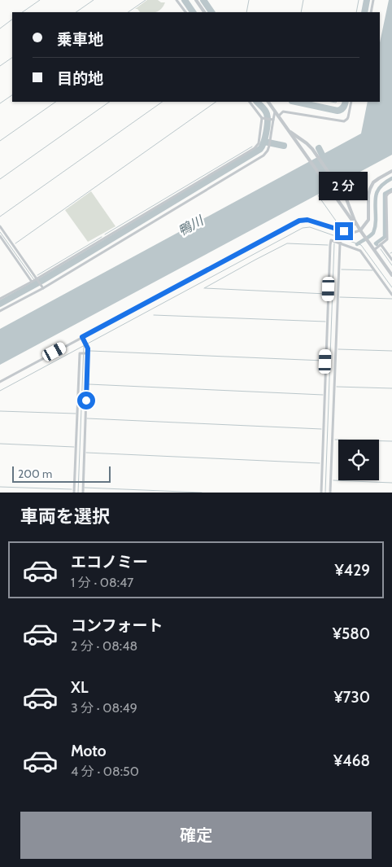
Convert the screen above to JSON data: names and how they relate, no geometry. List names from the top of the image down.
{
  "water": ["鴨川"],
  "scale_bar": "200 m",
  "page": {
    "banner": ["乗車地", "目的地"],
    "bubble": "2 分",
    "scale": "200 m",
    "heading": "車両を選択",
    "list": [
      {
        "name": "エコノミー",
        "note": "1 分 · 08:47",
        "value": "¥429"
      },
      {
        "name": "コンフォート",
        "note": "2 分 · 08:48",
        "value": "¥580"
      },
      {
        "name": "XL",
        "note": "3 分 · 08:49",
        "value": "¥730"
      },
      {
        "name": "Moto",
        "note": "4 分 · 08:50",
        "value": "¥468"
      }
    ],
    "buttons": "確定"
  }
}
